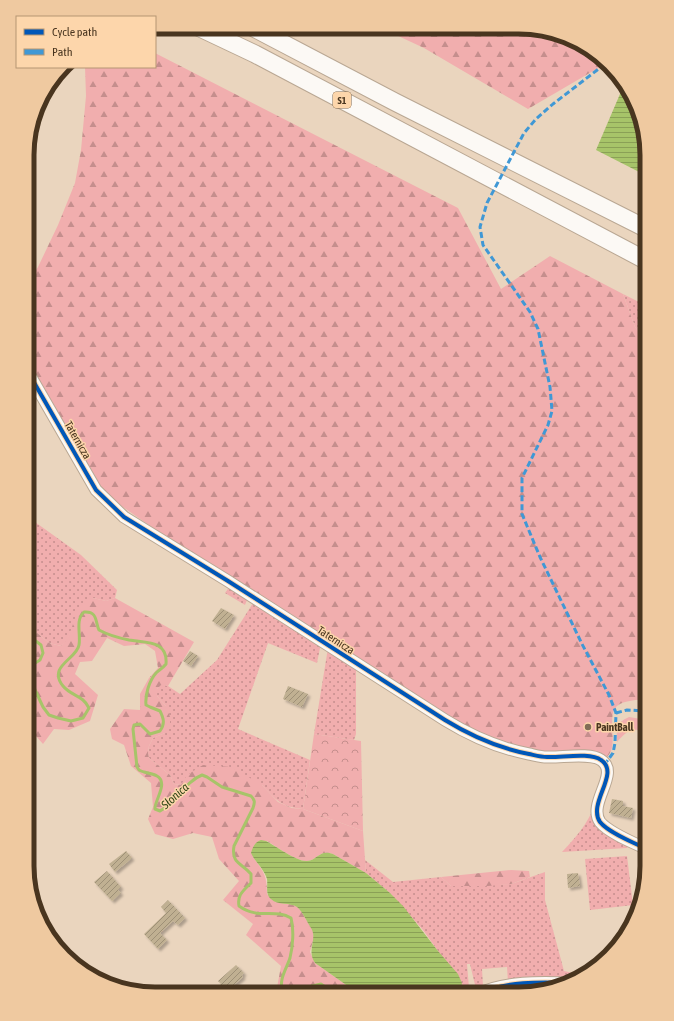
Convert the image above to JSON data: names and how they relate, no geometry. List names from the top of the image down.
{
  "streets": {
    "highway": ["S1"],
    "street": ["Taternicza"]
  },
  "water": ["Słonica"],
  "places": ["PaintBall"],
  "legend": ["Cycle path", "Path"]
}
